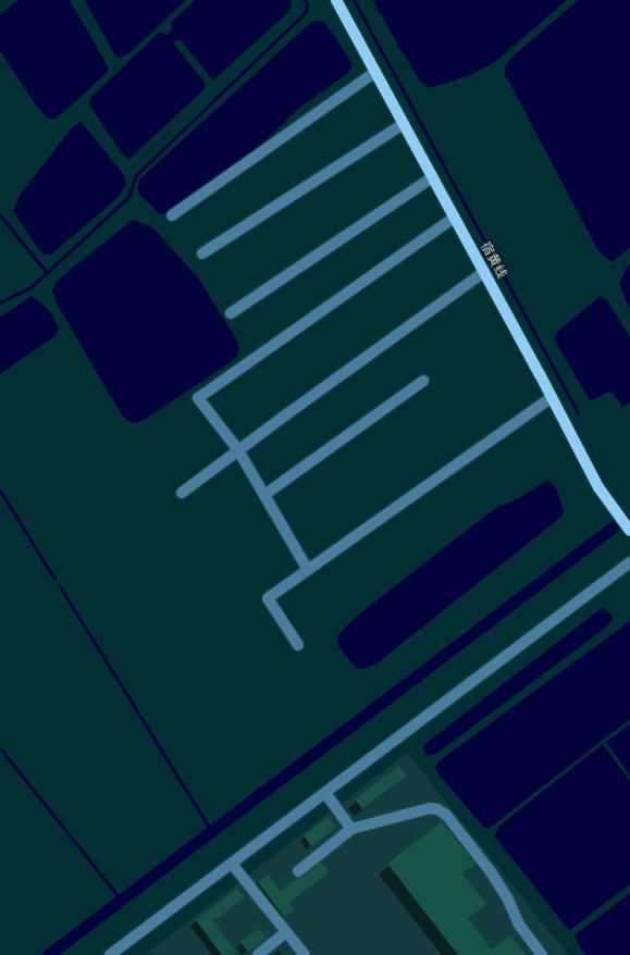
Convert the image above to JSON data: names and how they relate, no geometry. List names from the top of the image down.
{
  "streets": {
    "main road": ["宿黄线"]
  }
}
